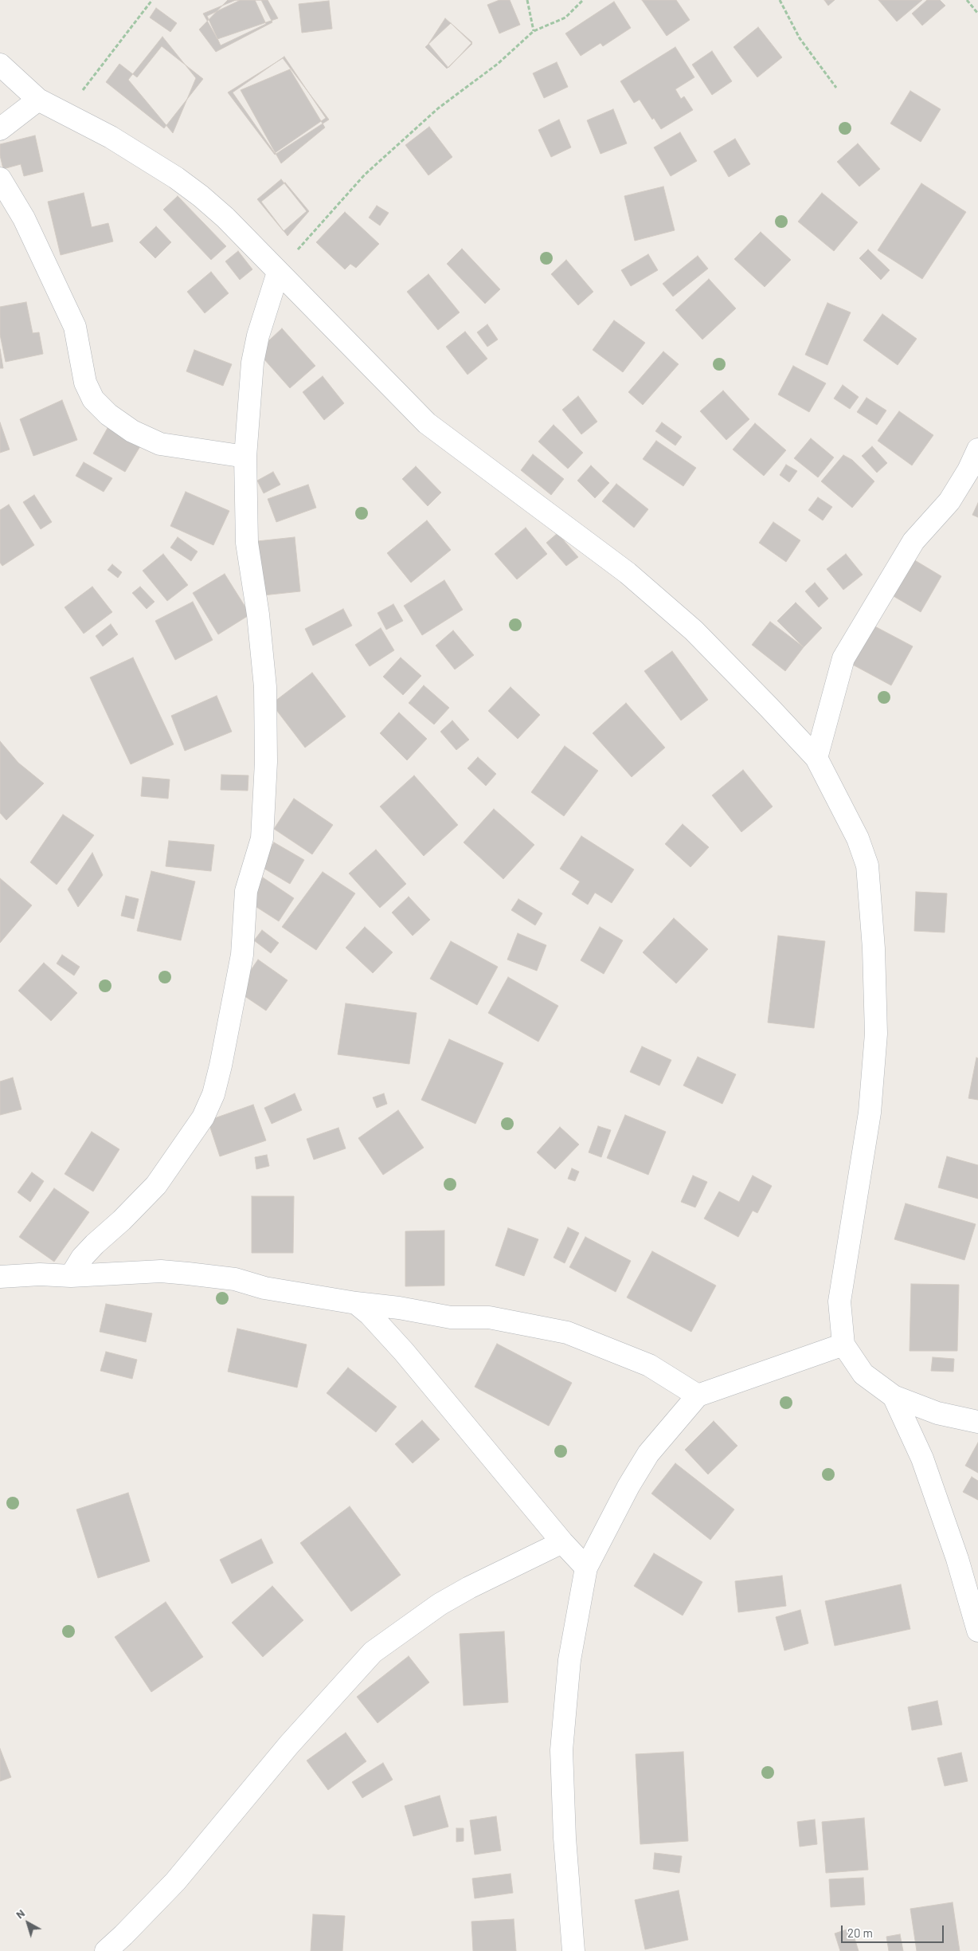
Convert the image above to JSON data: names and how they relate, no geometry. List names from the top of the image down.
{
  "scale_bar": "20 m",
  "north": "top left"
}
